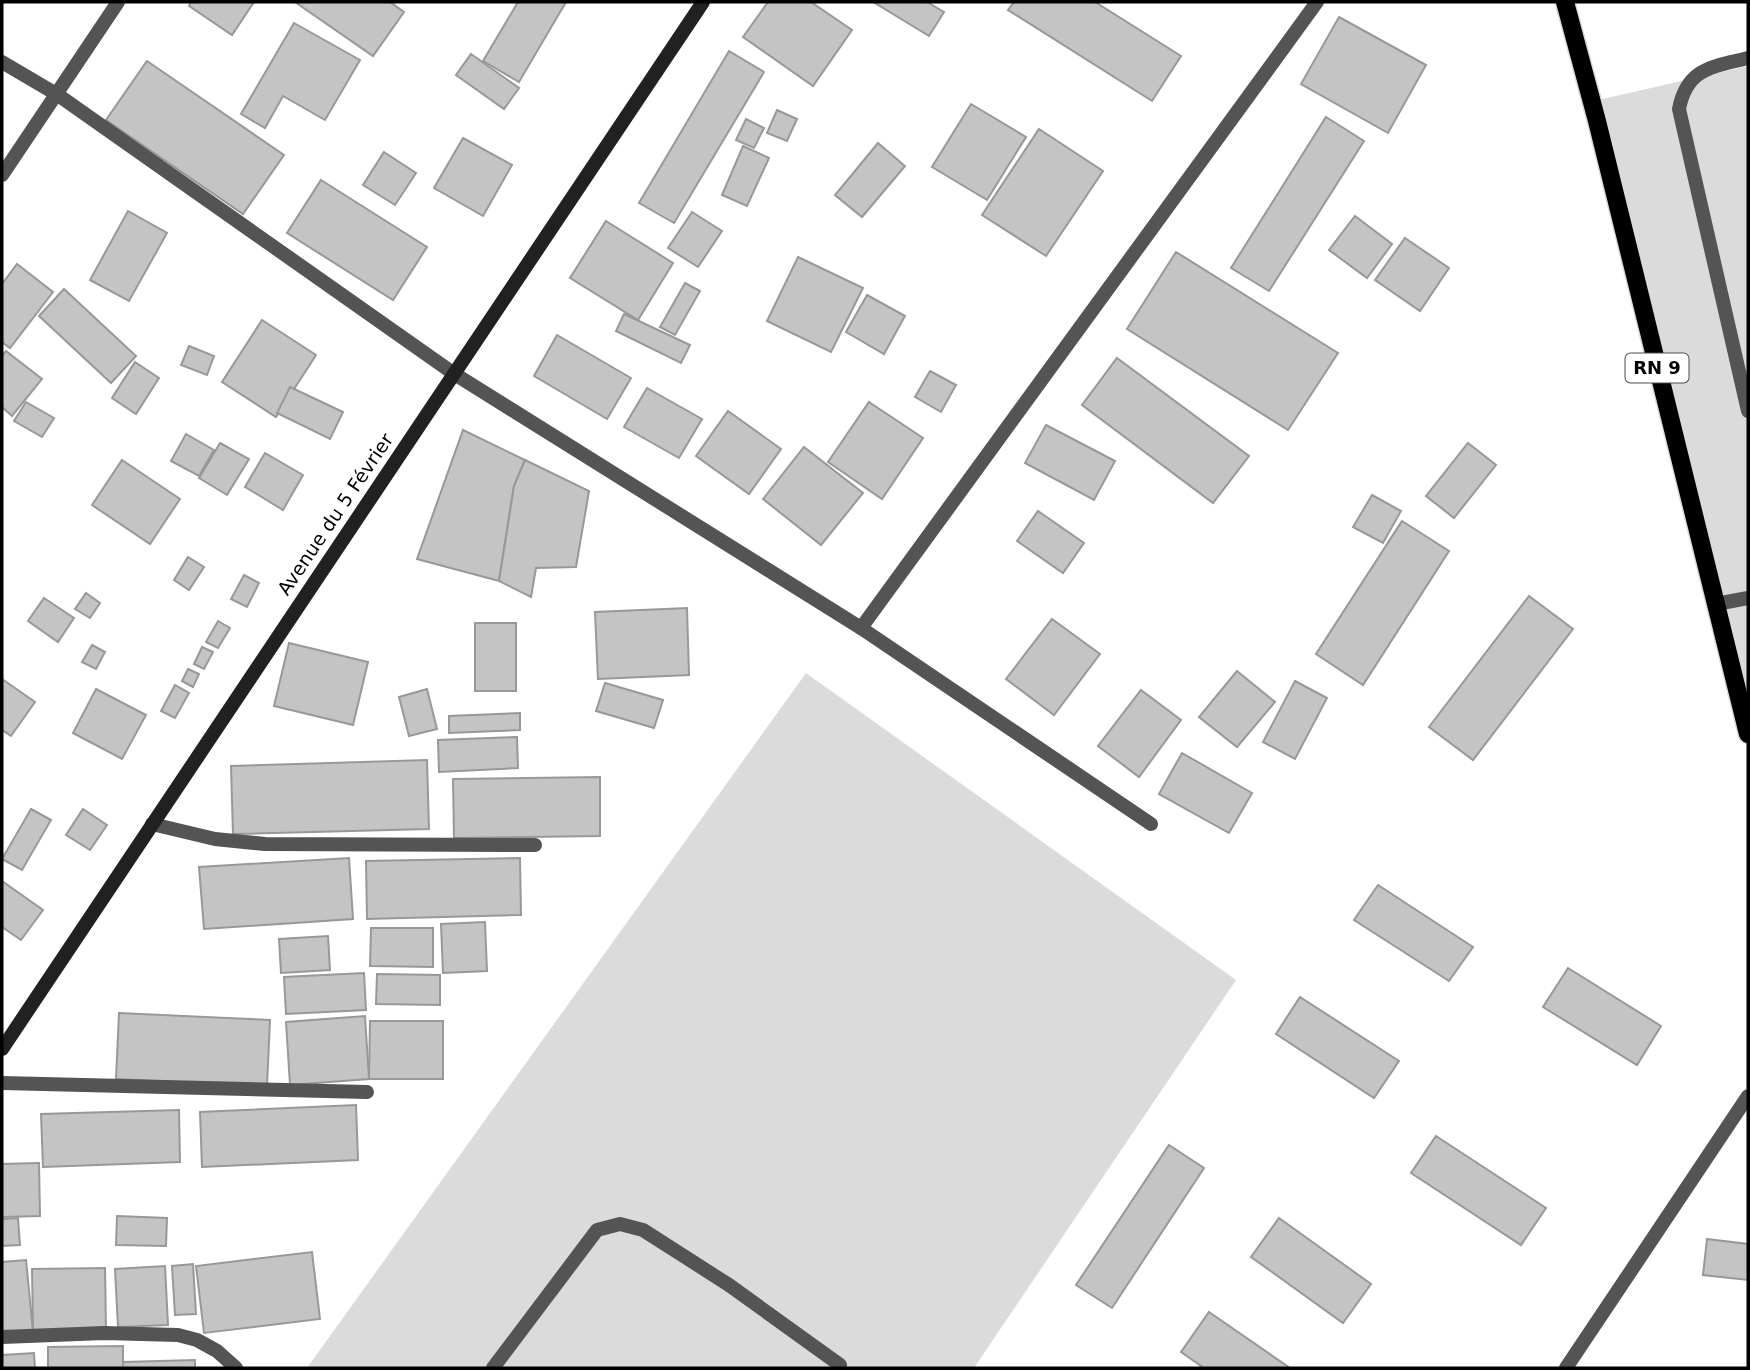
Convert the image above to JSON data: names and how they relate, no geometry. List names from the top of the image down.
{
  "streets": {
    "main road": ["RN 9"],
    "street": ["Avenue du 5 Février"]
  }
}
